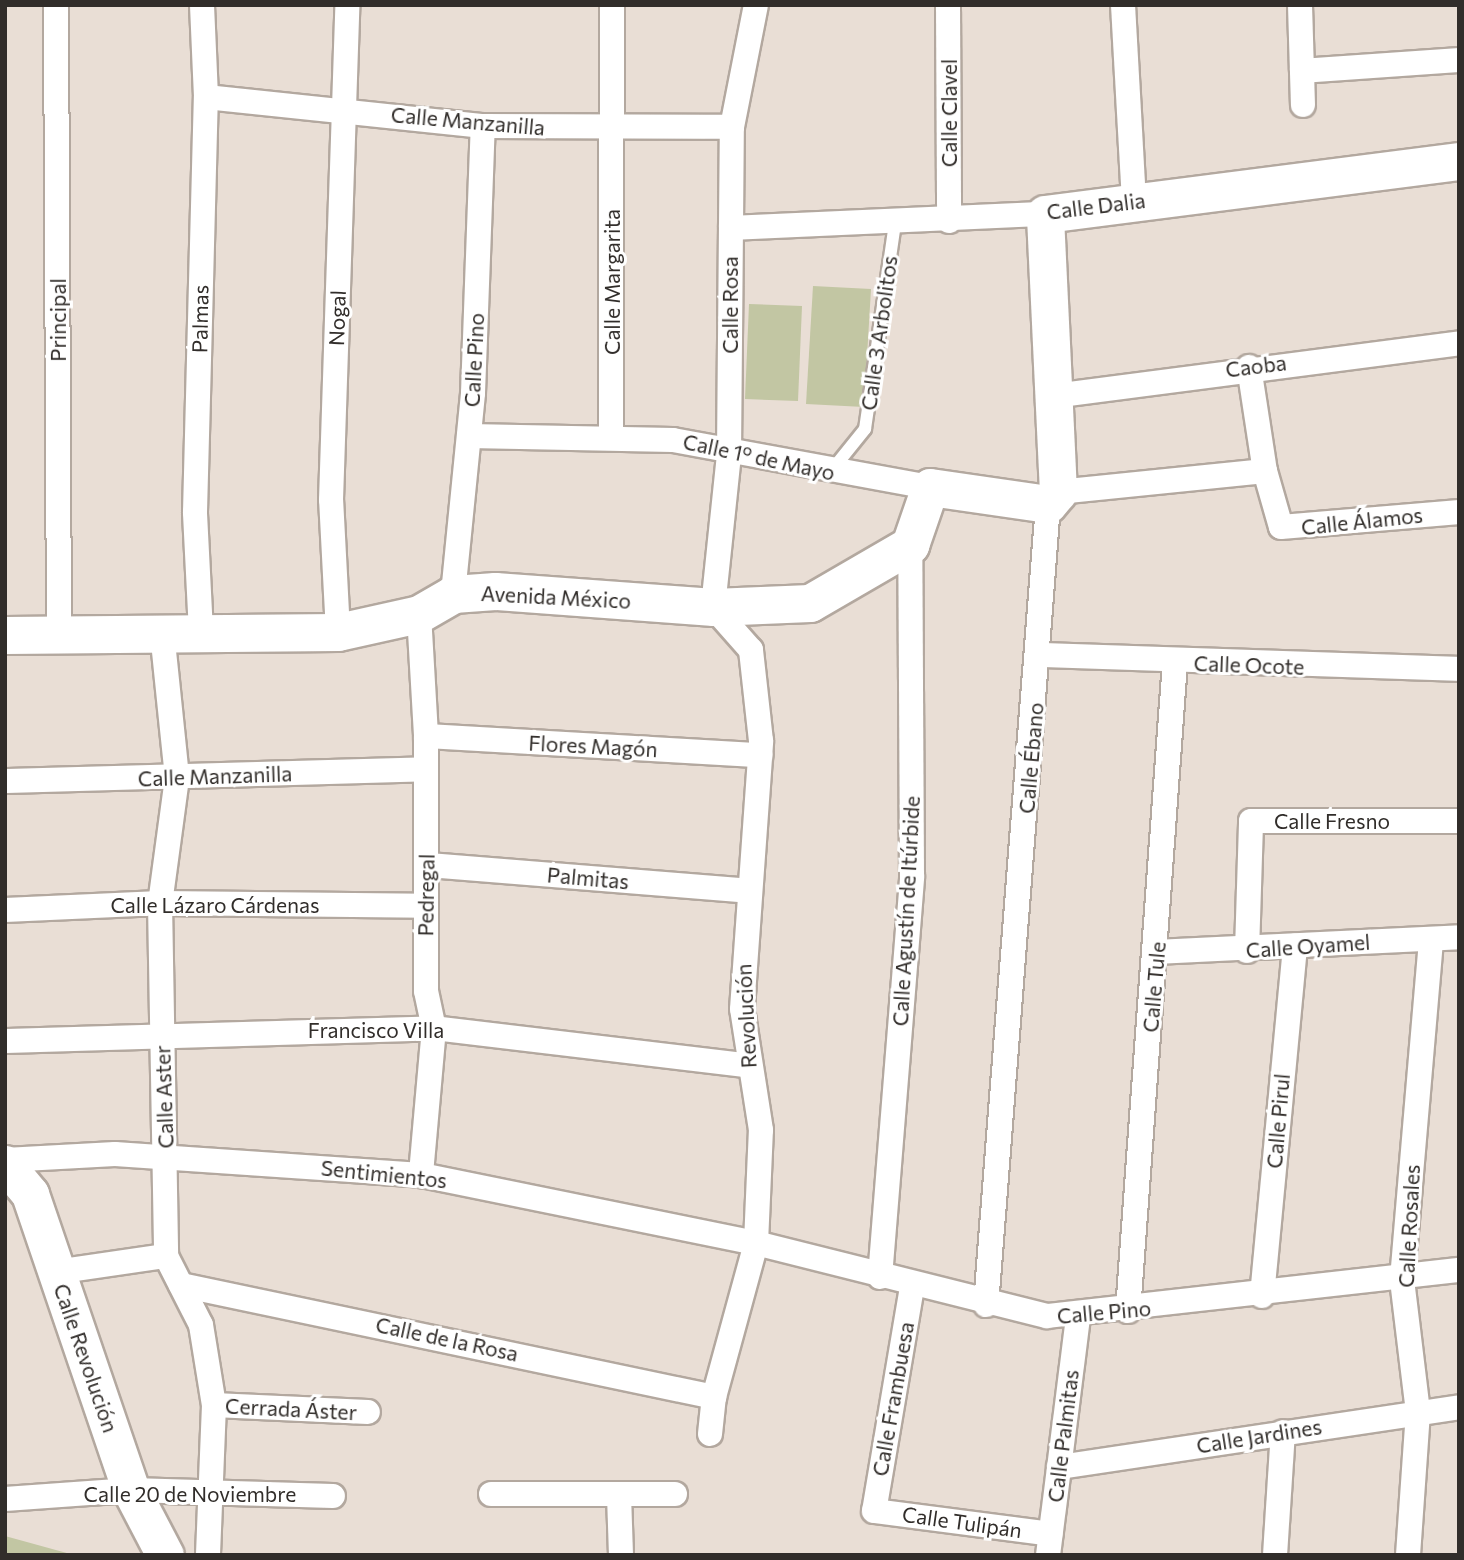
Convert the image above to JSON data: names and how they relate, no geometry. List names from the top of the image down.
{
  "streets": {
    "street": [
      "Calle Clavel",
      "Calle Manzanilla",
      "Calle Dalia",
      "Calle Margarita",
      "Calle Rosa",
      "Nogal",
      "Palmas",
      "Principal",
      "Calle Pino",
      "Caoba",
      "Calle 1º de Mayo",
      "Calle Álamos",
      "Avenida México",
      "Calle Ocote",
      "Flores Magón",
      "Calle Ébano",
      "Calle Fresno",
      "Palmitas",
      "Pedregal",
      "Calle Lázaro Cárdenas",
      "Calle Agustín de Itúrbide",
      "Calle Oyamel",
      "Calle Tule",
      "Revolución",
      "Francisco Villa",
      "Calle Aster",
      "Calle Pirul",
      "Sentimientos",
      "Calle Rosales",
      "Calle de la Rosa",
      "Calle Revolución",
      "Calle Frambuesa",
      "Cerrada Áster",
      "Calle Palmitas",
      "Calle Jardines",
      "Calle 20 de Noviembre",
      "Calle Tulipán"
    ],
    "lane": ["Calle 3 Arbolitos"]
  },
  "crossings": [
    ["Calle Clavel", "Calle Dalia"],
    ["Calle Manzanilla", "Calle Margarita"],
    ["Calle Manzanilla", "Calle Rosa"],
    ["Calle Manzanilla", "Nogal"],
    ["Calle Manzanilla", "Palmas"],
    ["Calle Manzanilla", "Calle Pino"],
    ["Calle Manzanilla", "Pedregal"],
    ["Calle Manzanilla", "Calle Aster"],
    ["Calle Dalia", "Calle Rosa"],
    ["Calle Dalia", "Calle 3 Arbolitos"],
    ["Calle Dalia", "Calle Ébano"],
    ["Calle Margarita", "Calle 1º de Mayo"],
    ["Calle Rosa", "Calle 1º de Mayo"],
    ["Calle Rosa", "Avenida México"],
    ["Calle Rosa", "Revolución"],
    ["Nogal", "Avenida México"],
    ["Palmas", "Avenida México"],
    ["Principal", "Avenida México"],
    ["Calle 3 Arbolitos", "Calle 1º de Mayo"],
    ["Calle Pino", "Calle 1º de Mayo"],
    ["Calle Pino", "Avenida México"],
    ["Calle Pino", "Calle Ébano"],
    ["Calle Pino", "Calle Agustín de Itúrbide"],
    ["Calle Pino", "Calle Tule"],
    ["Calle Pino", "Revolución"],
    ["Calle Pino", "Calle Pirul"],
    ["Calle Pino", "Sentimientos"],
    ["Calle Pino", "Calle Rosales"],
    ["Calle Pino", "Calle Frambuesa"],
    ["Calle Pino", "Calle Palmitas"],
    ["Caoba", "Calle Álamos"],
    ["Caoba", "Calle Ébano"],
    ["Calle 1º de Mayo", "Calle Ébano"],
    ["Avenida México", "Pedregal"],
    ["Avenida México", "Calle Agustín de Itúrbide"],
    ["Avenida México", "Revolución"],
    ["Avenida México", "Calle Aster"],
    ["Calle Ocote", "Calle Ébano"],
    ["Calle Ocote", "Calle Tule"],
    ["Flores Magón", "Pedregal"],
    ["Flores Magón", "Revolución"],
    ["Calle Fresno", "Calle Oyamel"],
    ["Palmitas", "Pedregal"],
    ["Palmitas", "Revolución"],
    ["Pedregal", "Calle Lázaro Cárdenas"],
    ["Pedregal", "Francisco Villa"],
    ["Pedregal", "Sentimientos"],
    ["Calle Lázaro Cárdenas", "Calle Aster"],
    ["Calle Oyamel", "Calle Tule"],
    ["Calle Oyamel", "Calle Pirul"],
    ["Calle Oyamel", "Calle Rosales"],
    ["Revolución", "Francisco Villa"],
    ["Revolución", "Sentimientos"],
    ["Revolución", "Calle de la Rosa"],
    ["Francisco Villa", "Calle Aster"],
    ["Calle Aster", "Sentimientos"],
    ["Calle Aster", "Calle de la Rosa"],
    ["Calle Aster", "Cerrada Áster"],
    ["Calle Aster", "Calle 20 de Noviembre"],
    ["Sentimientos", "Calle Revolución"],
    ["Calle Rosales", "Calle Jardines"],
    ["Calle Revolución", "Calle 20 de Noviembre"],
    ["Calle Frambuesa", "Calle Tulipán"],
    ["Calle Palmitas", "Calle Jardines"],
    ["Calle Palmitas", "Calle Tulipán"]
  ]
}
